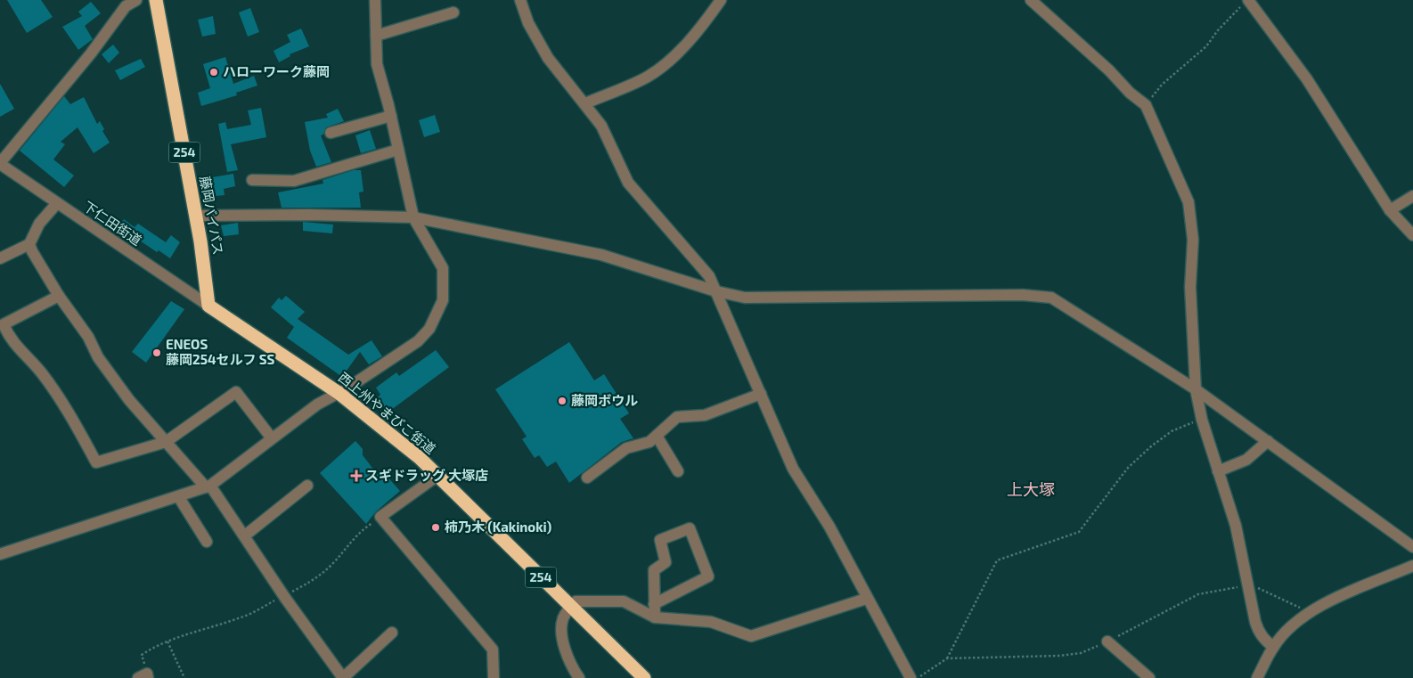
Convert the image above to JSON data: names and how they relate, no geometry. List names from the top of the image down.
{
  "streets": {
    "highway": ["254", "藤岡バイパス", "西上州やまびこ街道"],
    "street": ["下仁田街道"]
  },
  "crossings": [
    ["藤岡バイパス", "下仁田街道"],
    ["藤岡バイパス", "西上州やまびこ街道"],
    ["下仁田街道", "西上州やまびこ街道"]
  ],
  "districts": ["上大塚"],
  "places": {
    "other": [
      "ハローワーク藤岡",
      "ENEOS 藤岡254セルフ SS",
      "藤岡ボウル",
      "柿乃木 (Kakinoki)"
    ],
    "health": ["スギドラッグ 大塚店"]
  }
}
